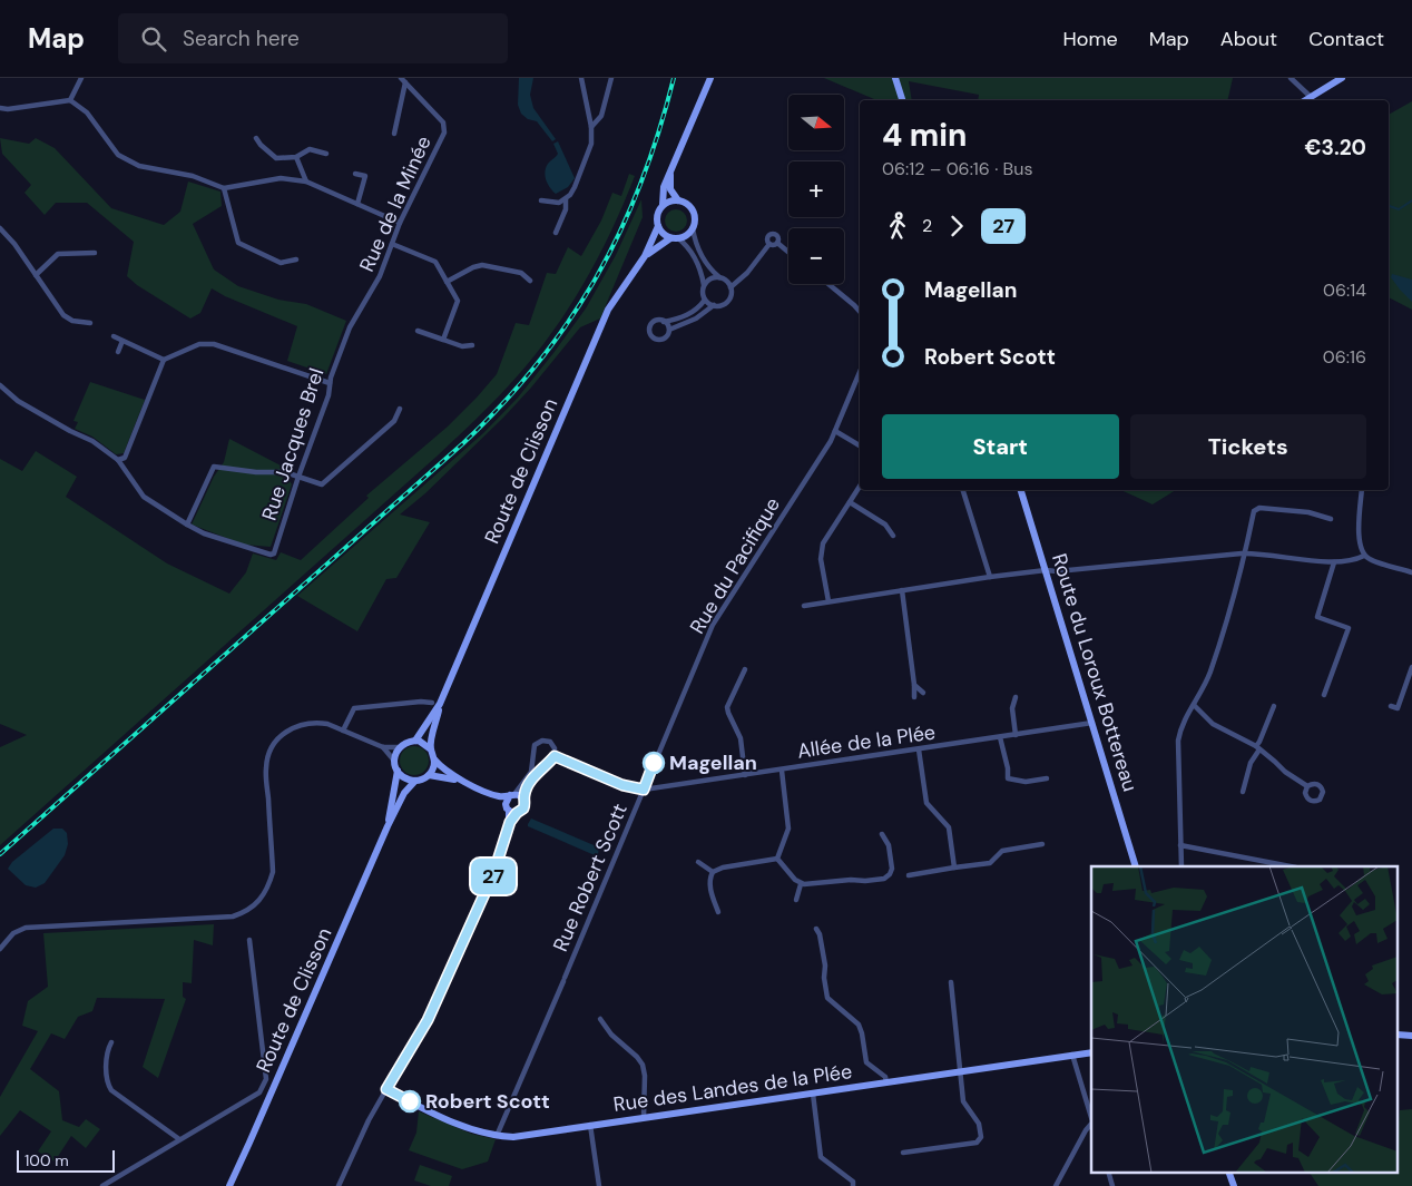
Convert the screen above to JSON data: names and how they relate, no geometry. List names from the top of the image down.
{
  "streets": {
    "main road": ["Route de Clisson", "Route du Loroux Bottereau", "Rue des Landes de la Plée"],
    "street": [
      "Rue de la Minée",
      "Rue Jacques Brel",
      "Rue du Pacifique",
      "Allée de la Plée",
      "Rue Robert Scott"
    ]
  },
  "crossings": [
    ["Rue de la Minée", "Rue Jacques Brel"],
    ["Rue du Pacifique", "Allée de la Plée"],
    ["Rue du Pacifique", "Rue Robert Scott"],
    ["Route du Loroux Bottereau", "Allée de la Plée"],
    ["Allée de la Plée", "Rue Robert Scott"],
    ["Rue Robert Scott", "Rue des Landes de la Plée"]
  ],
  "places": ["Magellan", "Robert Scott"],
  "lines": ["bus line 27"],
  "scale_bar": "100 m",
  "north": "right",
  "page": {
    "header": "Map",
    "search": "Search here",
    "nav": [
      "Home",
      "Map",
      "About",
      "Contact"
    ],
    "on_map": "27",
    "map_buttons": ["+", "−"],
    "heading": ["4 min", "06:12 – 06:16 · Bus", "€3.20"],
    "legs": ["2", "27"],
    "list": [
      {
        "name": "Magellan",
        "value": "06:14"
      },
      {
        "name": "Robert Scott",
        "value": "06:16"
      }
    ],
    "buttons": ["Start", "Tickets"],
    "scale": "100 m"
  }
}
